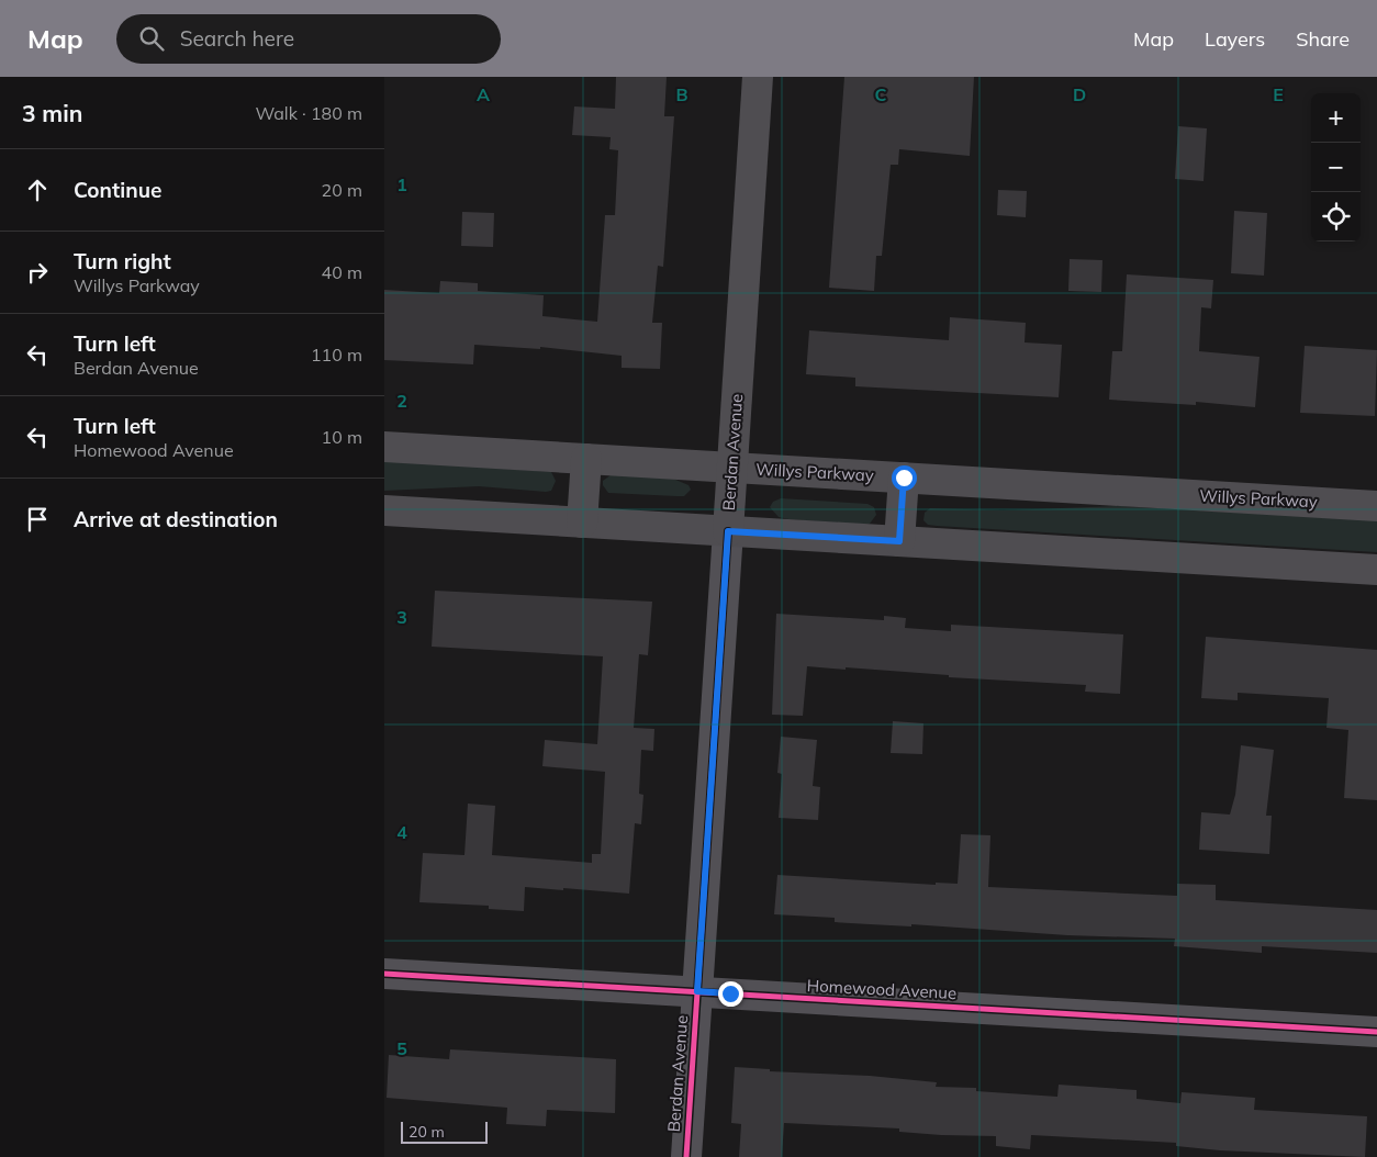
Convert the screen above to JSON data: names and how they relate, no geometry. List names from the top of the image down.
{
  "streets": {
    "main road": ["Berdan Avenue", "Willys Parkway"],
    "street": ["Homewood Avenue"]
  },
  "crossings": [
    ["Berdan Avenue", "Willys Parkway"],
    ["Berdan Avenue", "Homewood Avenue"]
  ],
  "scale_bar": "20 m",
  "page": {
    "header": "Map",
    "search": "Search here",
    "nav": ["Map", "Layers", "Share"],
    "heading": ["3 min", "Walk · 180 m"],
    "map_buttons": ["+", "−"],
    "list": [
      ["Continue", "20 m"],
      ["Turn right", "Willys Parkway", "40 m"],
      ["Turn left", "Berdan Avenue", "110 m"],
      ["Turn left", "Homewood Avenue", "10 m"],
      "Arrive at destination"
    ],
    "scale": "20 m"
  },
  "grid": {
    "columns": [
      "A",
      "B",
      "C",
      "D",
      "E"
    ],
    "rows": [
      "1",
      "2",
      "3",
      "4",
      "5"
    ]
  }
}
